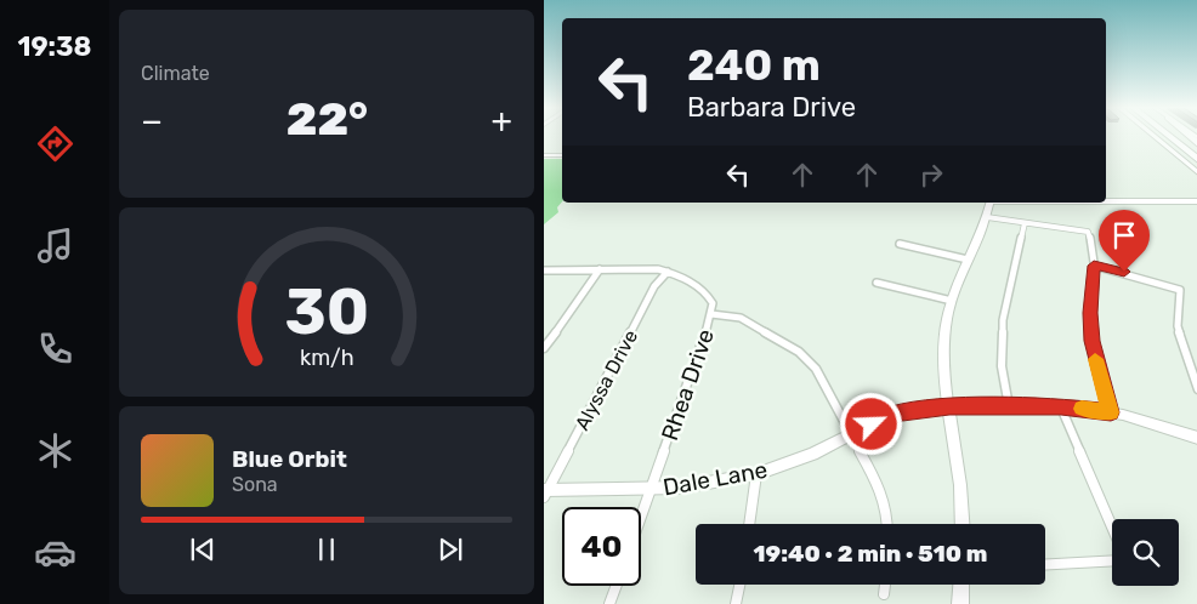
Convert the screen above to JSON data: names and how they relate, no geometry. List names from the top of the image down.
{
  "streets": {
    "street": ["Alyssa Drive", "Rhea Drive", "Dale Lane"]
  },
  "crossings": [
    ["Alyssa Drive", "Dale Lane"],
    ["Rhea Drive", "Dale Lane"]
  ],
  "page": {
    "tabs": "19:38",
    "tile": "Climate",
    "turn": ["240 m", "Barbara Drive"],
    "heat": ["−", "22°", "+"],
    "song": ["Blue Orbit", "Sona"],
    "limit": "40",
    "trip": "19:40 · 2 min · 510 m",
    "gauge": ["30", "km/h"]
  }
}
